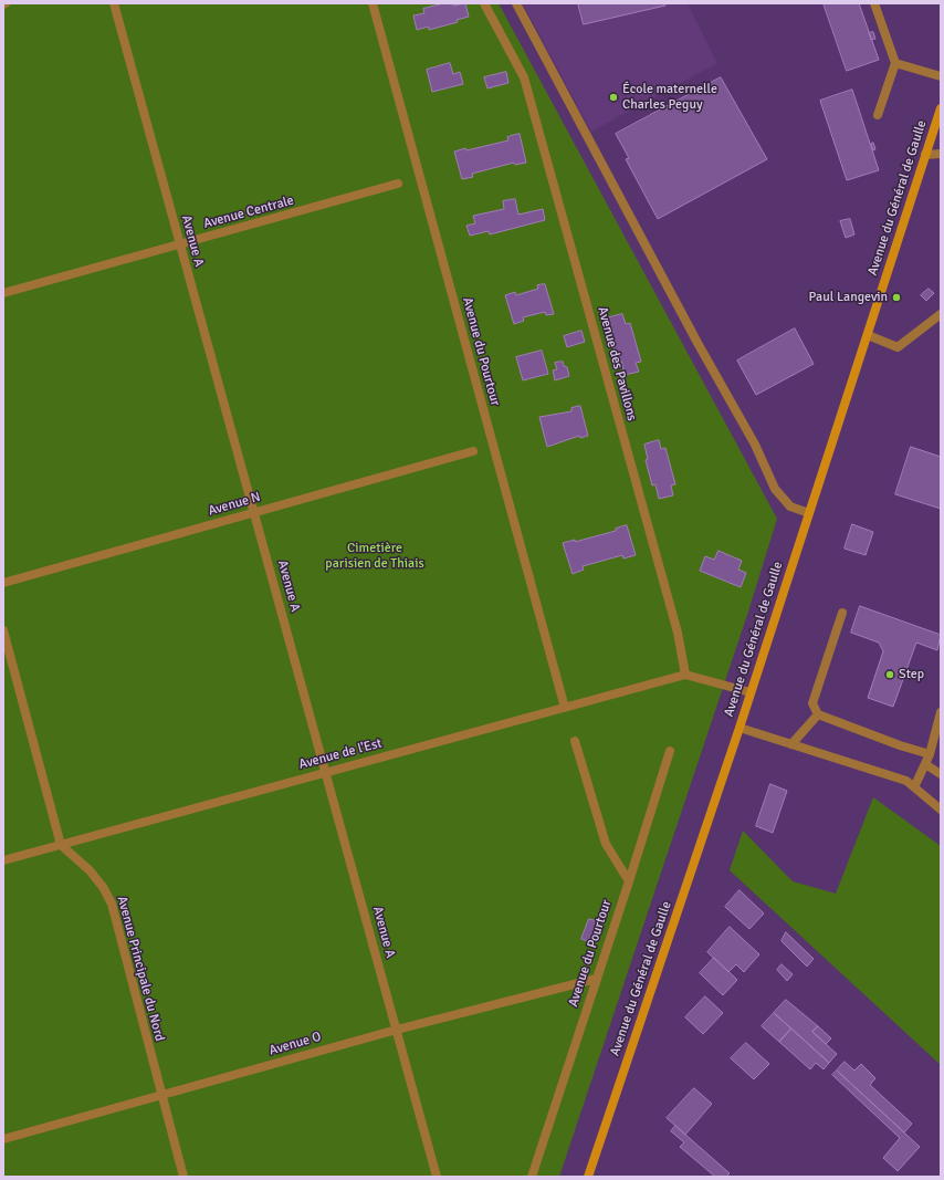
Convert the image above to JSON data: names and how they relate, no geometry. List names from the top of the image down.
{
  "streets": {
    "main road": ["Avenue du Général de Gaulle"],
    "street": [
      "Avenue Centrale",
      "Avenue A",
      "Avenue du Pourtour",
      "Avenue des Pavillons",
      "Avenue N",
      "Avenue de l'Est",
      "Avenue Principale du Nord",
      "Avenue O"
    ]
  },
  "crossings": [
    ["Avenue Centrale", "Avenue A"],
    ["Avenue A", "Avenue N"],
    ["Avenue A", "Avenue de l'Est"],
    ["Avenue A", "Avenue O"],
    ["Avenue du Pourtour", "Avenue de l'Est"],
    ["Avenue du Pourtour", "Avenue O"],
    ["Avenue des Pavillons", "Avenue de l'Est"],
    ["Avenue de l'Est", "Avenue Principale du Nord"],
    ["Avenue Principale du Nord", "Avenue O"]
  ],
  "parks": ["Cimetière parisien de Thiais"],
  "places": ["École maternelle Charles Peguy", "Paul Langevin", "Step"]
}
